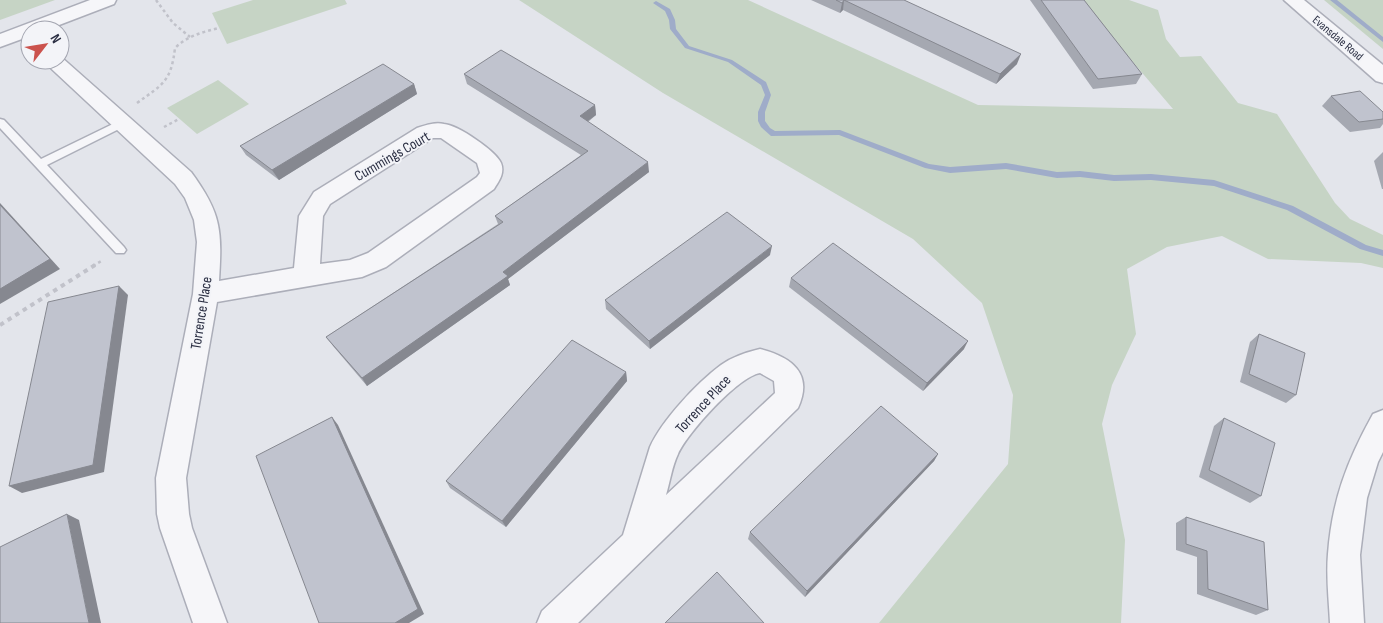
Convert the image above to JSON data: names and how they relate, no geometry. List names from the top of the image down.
{
  "streets": {
    "street": ["Evansdale Road", "Cummings Court", "Torrence Place"]
  },
  "crossings": [
    ["Cummings Court", "Torrence Place"]
  ],
  "north": "top right"
}
